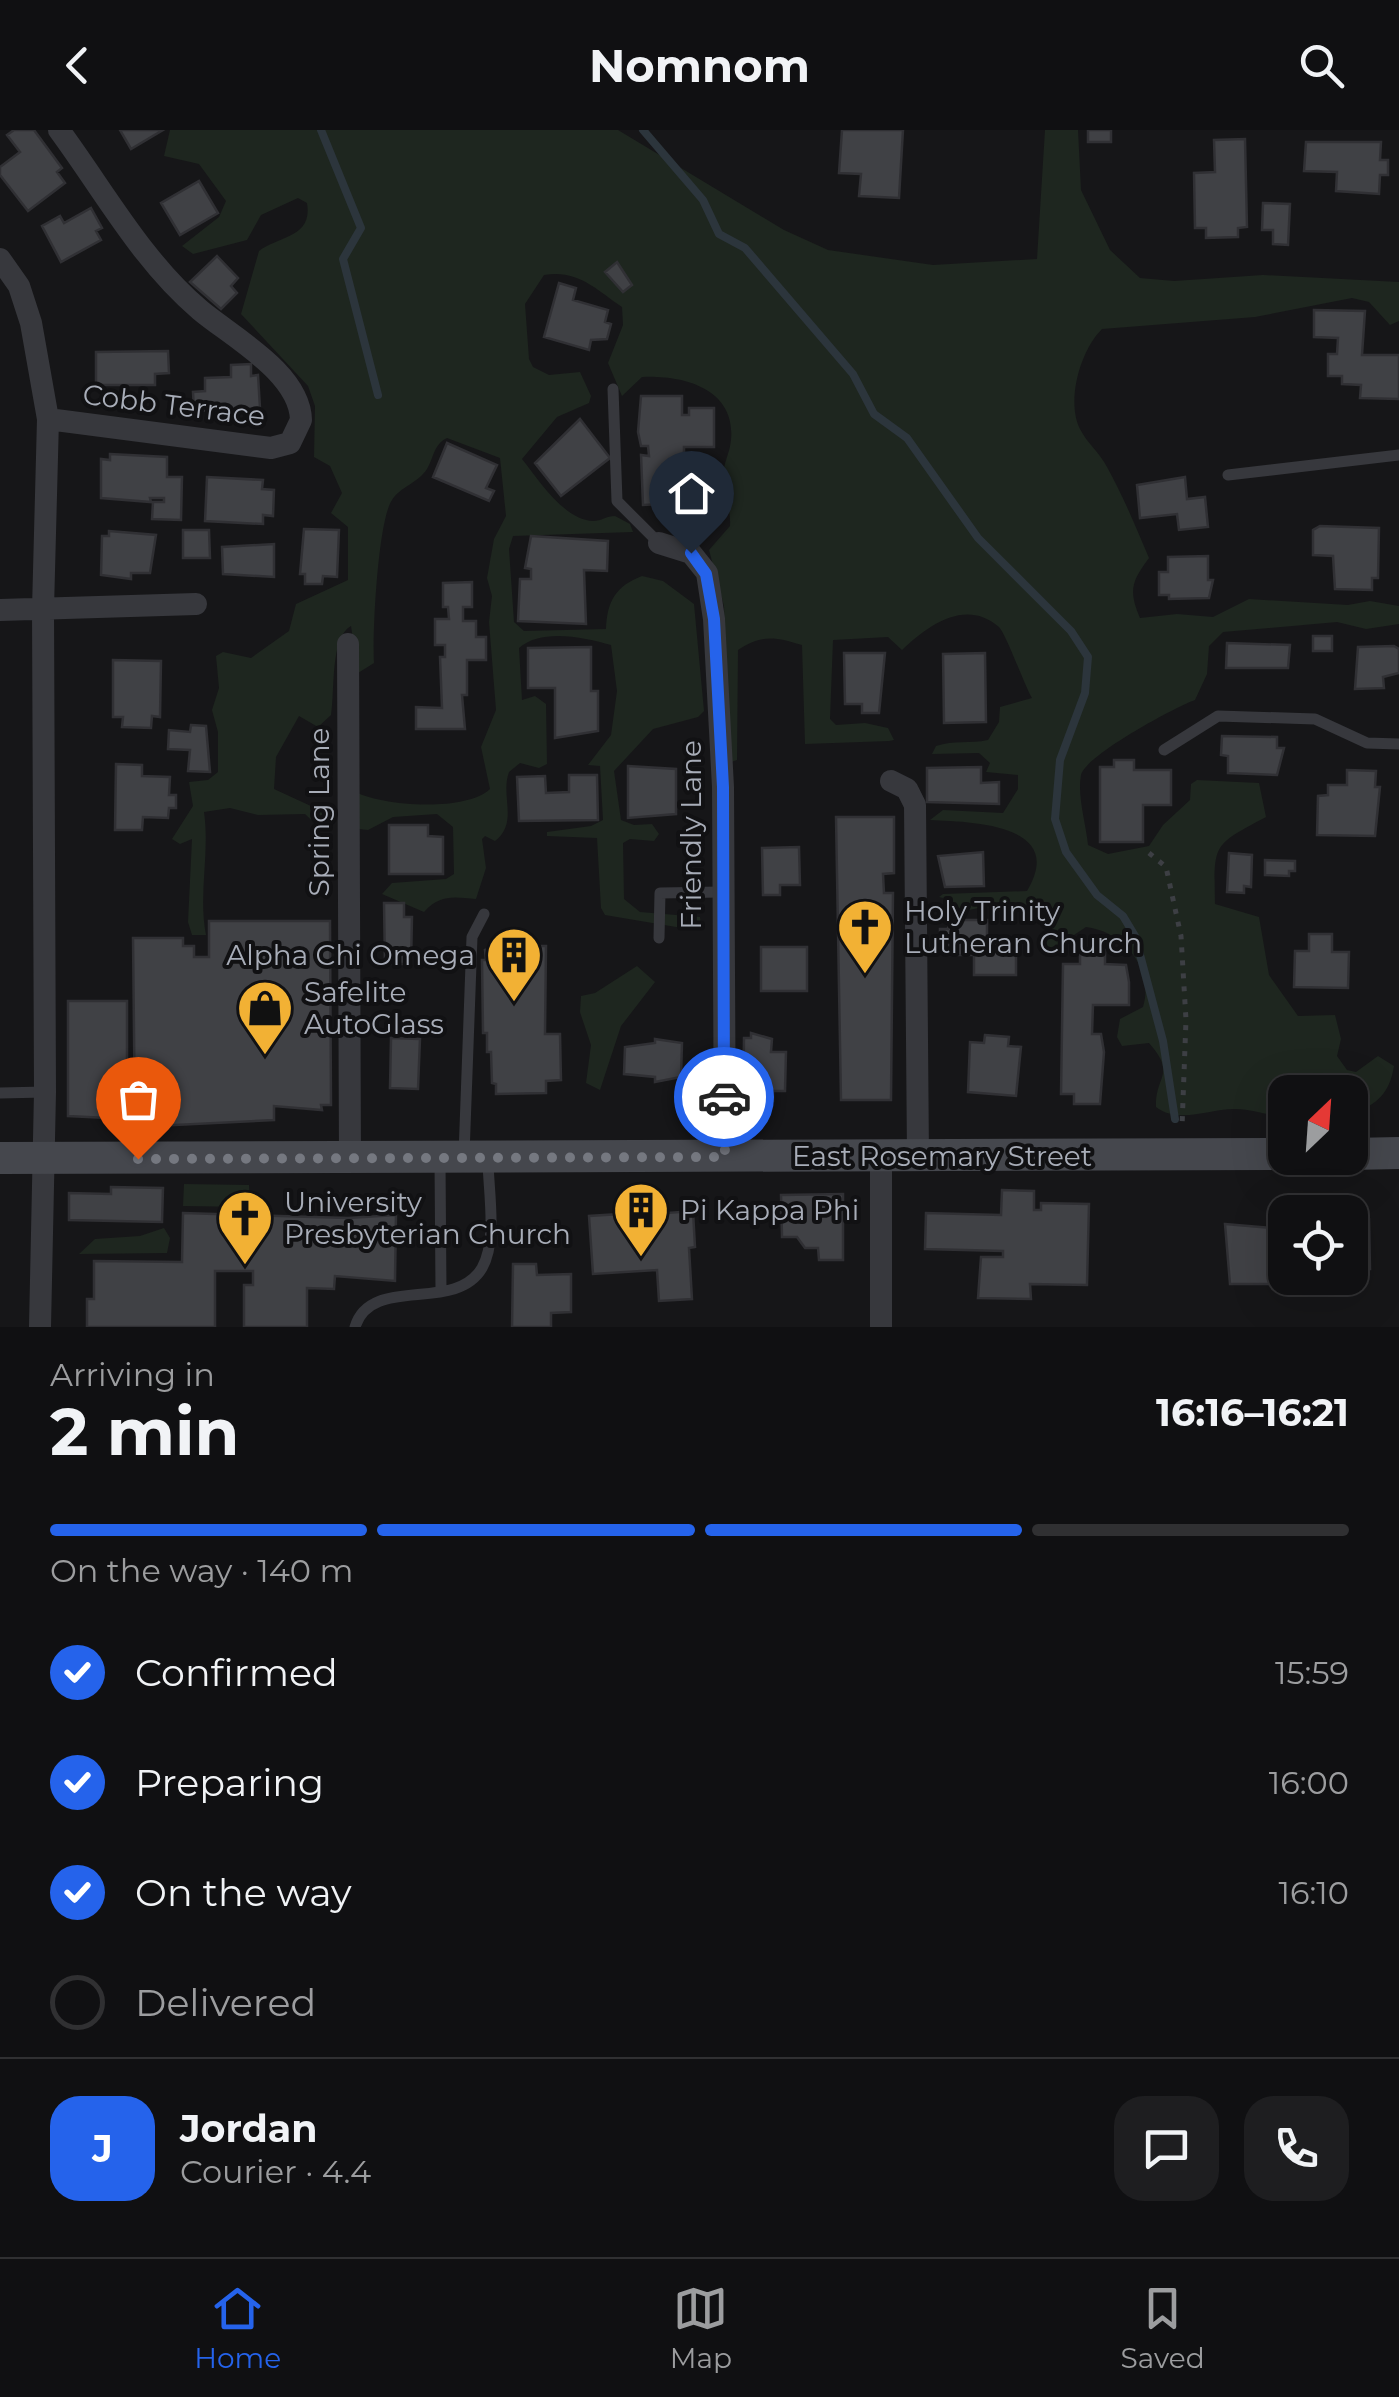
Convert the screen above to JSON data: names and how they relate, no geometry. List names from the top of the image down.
{
  "streets": {
    "street": [
      "Cobb Terrace",
      "Spring Lane",
      "Friendly Lane",
      "East Rosemary Street"
    ]
  },
  "crossings": [
    ["Spring Lane", "East Rosemary Street"],
    ["Friendly Lane", "East Rosemary Street"]
  ],
  "places": {
    "church": ["Holy Trinity Lutheran Church", "University Presbyterian Church"],
    "building": ["Alpha Chi Omega", "Pi Kappa Phi"],
    "shop": ["Safelite AutoGlass"]
  },
  "north": "top right",
  "page": {
    "header": "Nomnom",
    "heading": ["2 min", "Arriving in", "16:16–16:21"],
    "panel": ["Jordan", "Courier · 4.4"],
    "bar": "On the way · 140 m",
    "list": [
      ["Confirmed", "15:59"],
      ["Preparing", "16:00"],
      ["On the way", "16:10"],
      "Delivered"
    ],
    "round": "J",
    "tabs": ["Home", "Map", "Saved"]
  }
}
